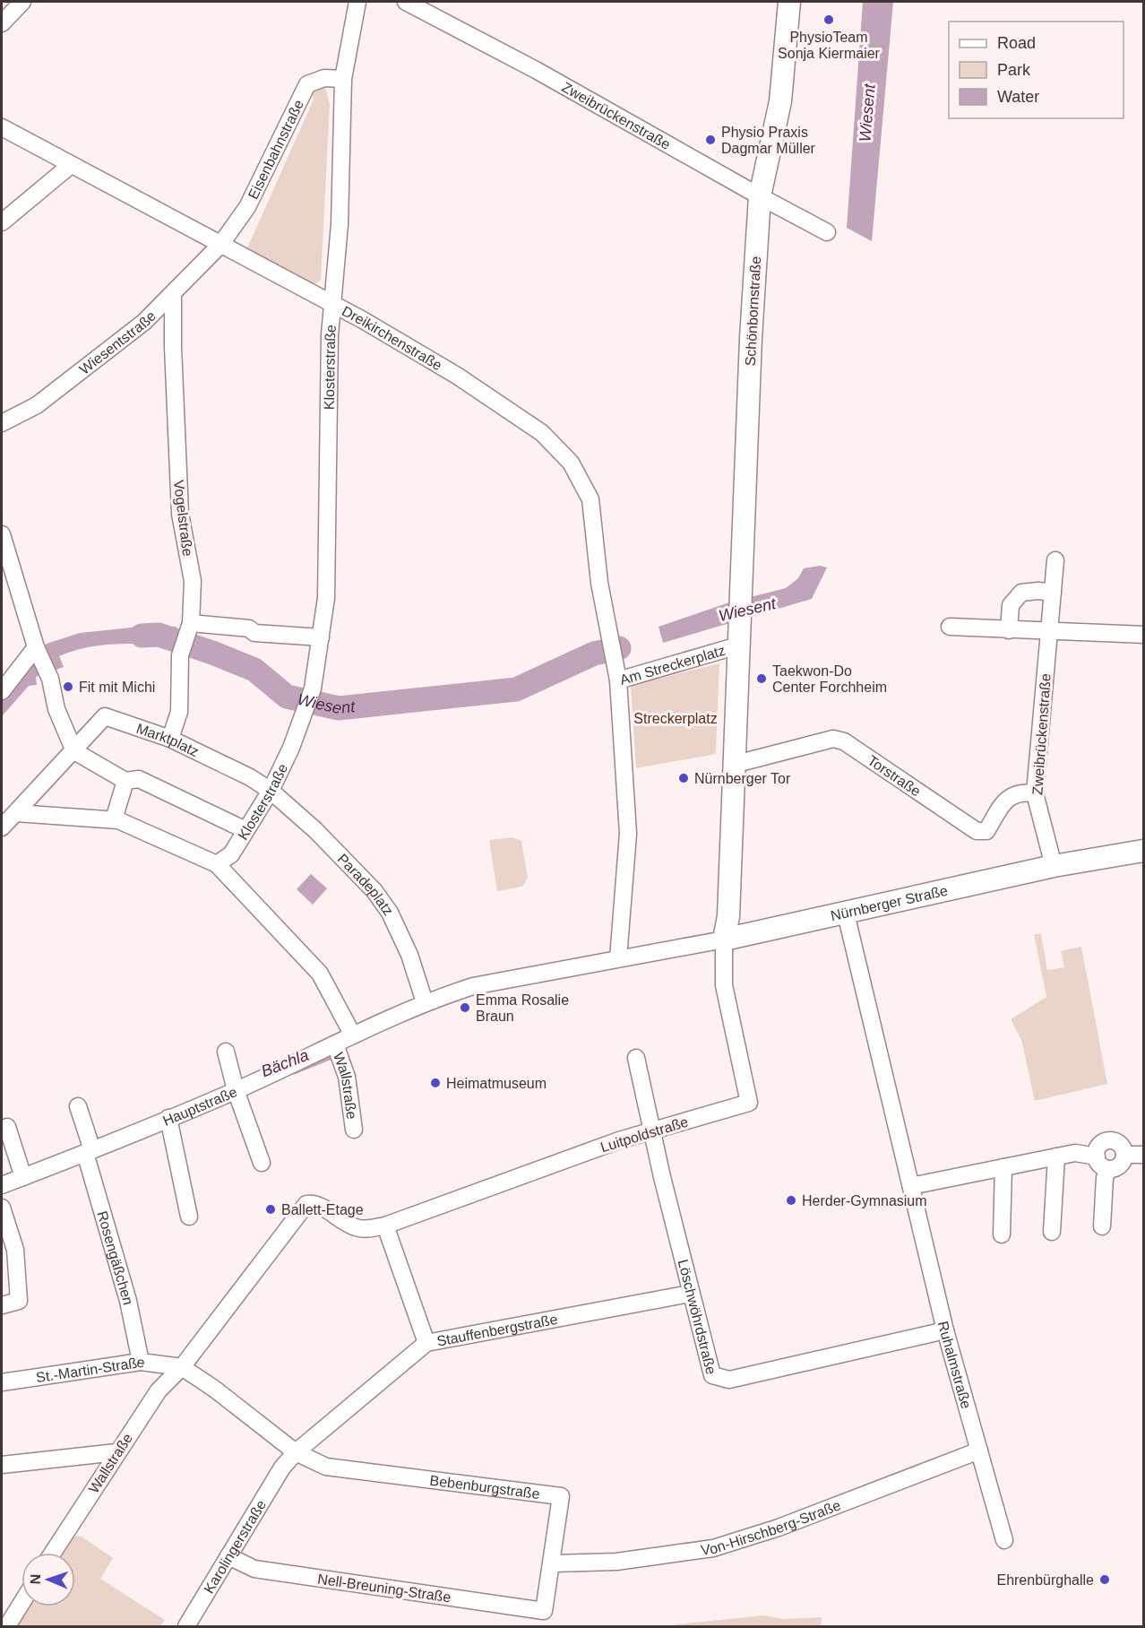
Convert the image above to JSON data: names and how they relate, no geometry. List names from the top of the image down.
{
  "streets": {
    "street": [
      "Zweibrückenstraße",
      "Eisenbahnstraße",
      "Schönbornstraße",
      "Dreikirchenstraße",
      "Wiesentstraße",
      "Klosterstraße",
      "Vogelstraße",
      "Am Streckerplatz",
      "Marktplatz",
      "Torstraße",
      "Paradeplatz",
      "Nürnberger Straße",
      "Wallstraße",
      "Hauptstraße",
      "Luitpoldstraße",
      "Rosengäßchen",
      "Löschwöhrdstraße",
      "Stauffenbergstraße",
      "Ruhalmstraße",
      "St.-Martin-Straße",
      "Bebenburgstraße",
      "Von-Hirschberg-Straße",
      "Karolingerstraße",
      "Nell-Breuning-Straße"
    ]
  },
  "crossings": [
    ["Zweibrückenstraße", "Schönbornstraße"],
    ["Zweibrückenstraße", "Torstraße"],
    ["Zweibrückenstraße", "Nürnberger Straße"],
    ["Eisenbahnstraße", "Dreikirchenstraße"],
    ["Eisenbahnstraße", "Wiesentstraße"],
    ["Eisenbahnstraße", "Klosterstraße"],
    ["Schönbornstraße", "Am Streckerplatz"],
    ["Dreikirchenstraße", "Wiesentstraße"],
    ["Dreikirchenstraße", "Klosterstraße"],
    ["Dreikirchenstraße", "Am Streckerplatz"],
    ["Wiesentstraße", "Vogelstraße"],
    ["Klosterstraße", "Marktplatz"],
    ["Klosterstraße", "Paradeplatz"],
    ["Vogelstraße", "Marktplatz"],
    ["Am Streckerplatz", "Torstraße"],
    ["Am Streckerplatz", "Nürnberger Straße"],
    ["Marktplatz", "Paradeplatz"],
    ["Paradeplatz", "Nürnberger Straße"],
    ["Paradeplatz", "Hauptstraße"],
    ["Nürnberger Straße", "Hauptstraße"],
    ["Nürnberger Straße", "Luitpoldstraße"],
    ["Nürnberger Straße", "Ruhalmstraße"],
    ["Wallstraße", "Hauptstraße"],
    ["Wallstraße", "Luitpoldstraße"],
    ["Wallstraße", "St.-Martin-Straße"],
    ["Hauptstraße", "Rosengäßchen"],
    ["Luitpoldstraße", "Löschwöhrdstraße"],
    ["Rosengäßchen", "St.-Martin-Straße"],
    ["Löschwöhrdstraße", "Stauffenbergstraße"],
    ["Löschwöhrdstraße", "Ruhalmstraße"],
    ["Stauffenbergstraße", "Bebenburgstraße"],
    ["Stauffenbergstraße", "Karolingerstraße"],
    ["Ruhalmstraße", "Von-Hirschberg-Straße"],
    ["Bebenburgstraße", "Von-Hirschberg-Straße"],
    ["Bebenburgstraße", "Nell-Breuning-Straße"],
    ["Karolingerstraße", "Nell-Breuning-Straße"]
  ],
  "water": ["Wiesent", "Bächla"],
  "parks": ["Streckerplatz"],
  "places": [
    "PhysioTeam Sonja Kiermaier",
    "Physio Praxis Dagmar Müller",
    "Taekwon-Do Center Forchheim",
    "Fit mit Michi",
    "Nürnberger Tor",
    "Emma Rosalie Braun",
    "Heimatmuseum",
    "Herder-Gymnasium",
    "Ballett-Etage",
    "Ehrenbürghalle"
  ],
  "legend": ["Road", "Park", "Water"],
  "north": "left"
}
